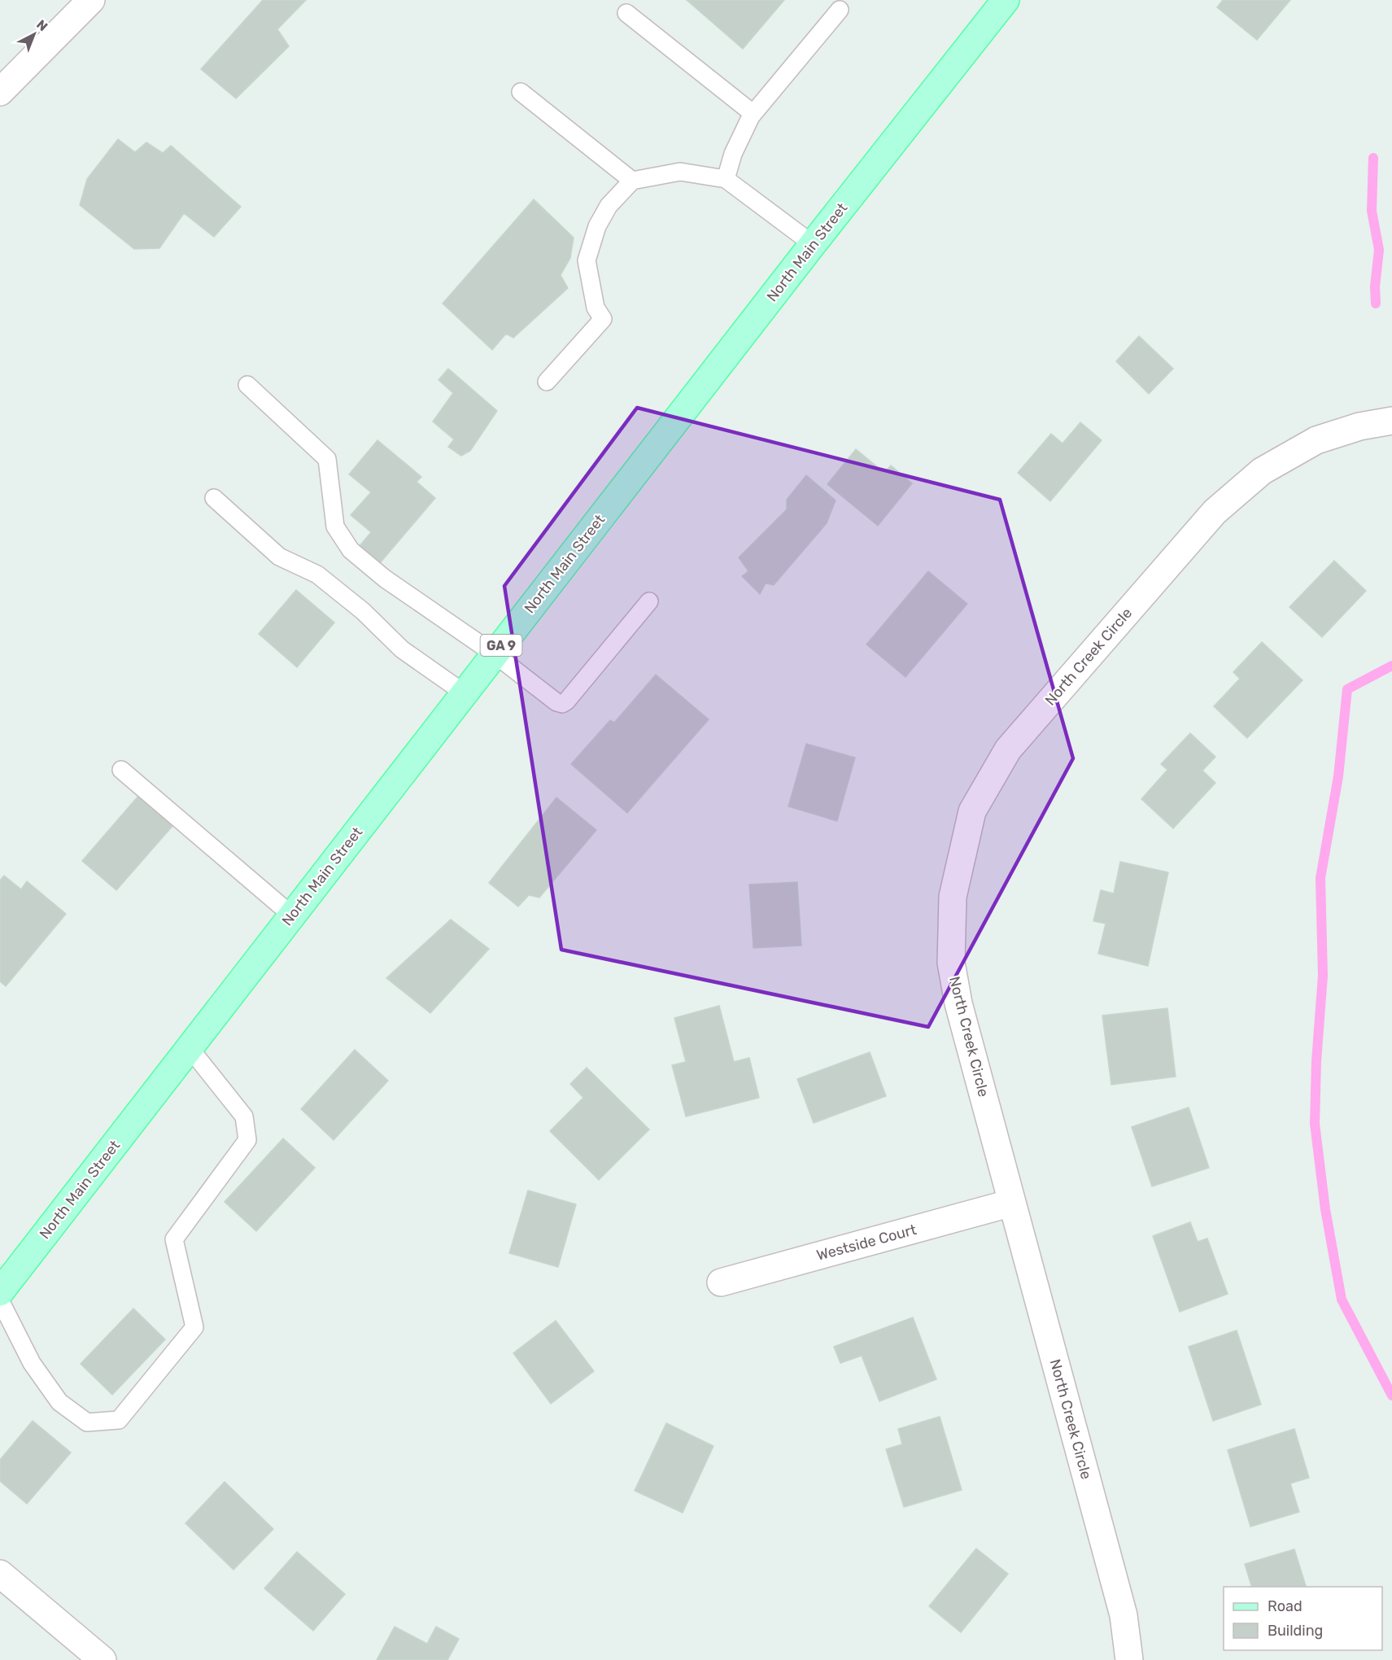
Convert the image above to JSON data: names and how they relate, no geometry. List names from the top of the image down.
{
  "streets": {
    "main road": ["North Main Street", "GA 9"],
    "street": ["North Creek Circle", "Westside Court"]
  },
  "crossings": [
    ["North Creek Circle", "Westside Court"]
  ],
  "legend": ["Road", "Building"],
  "north": "top right"
}
